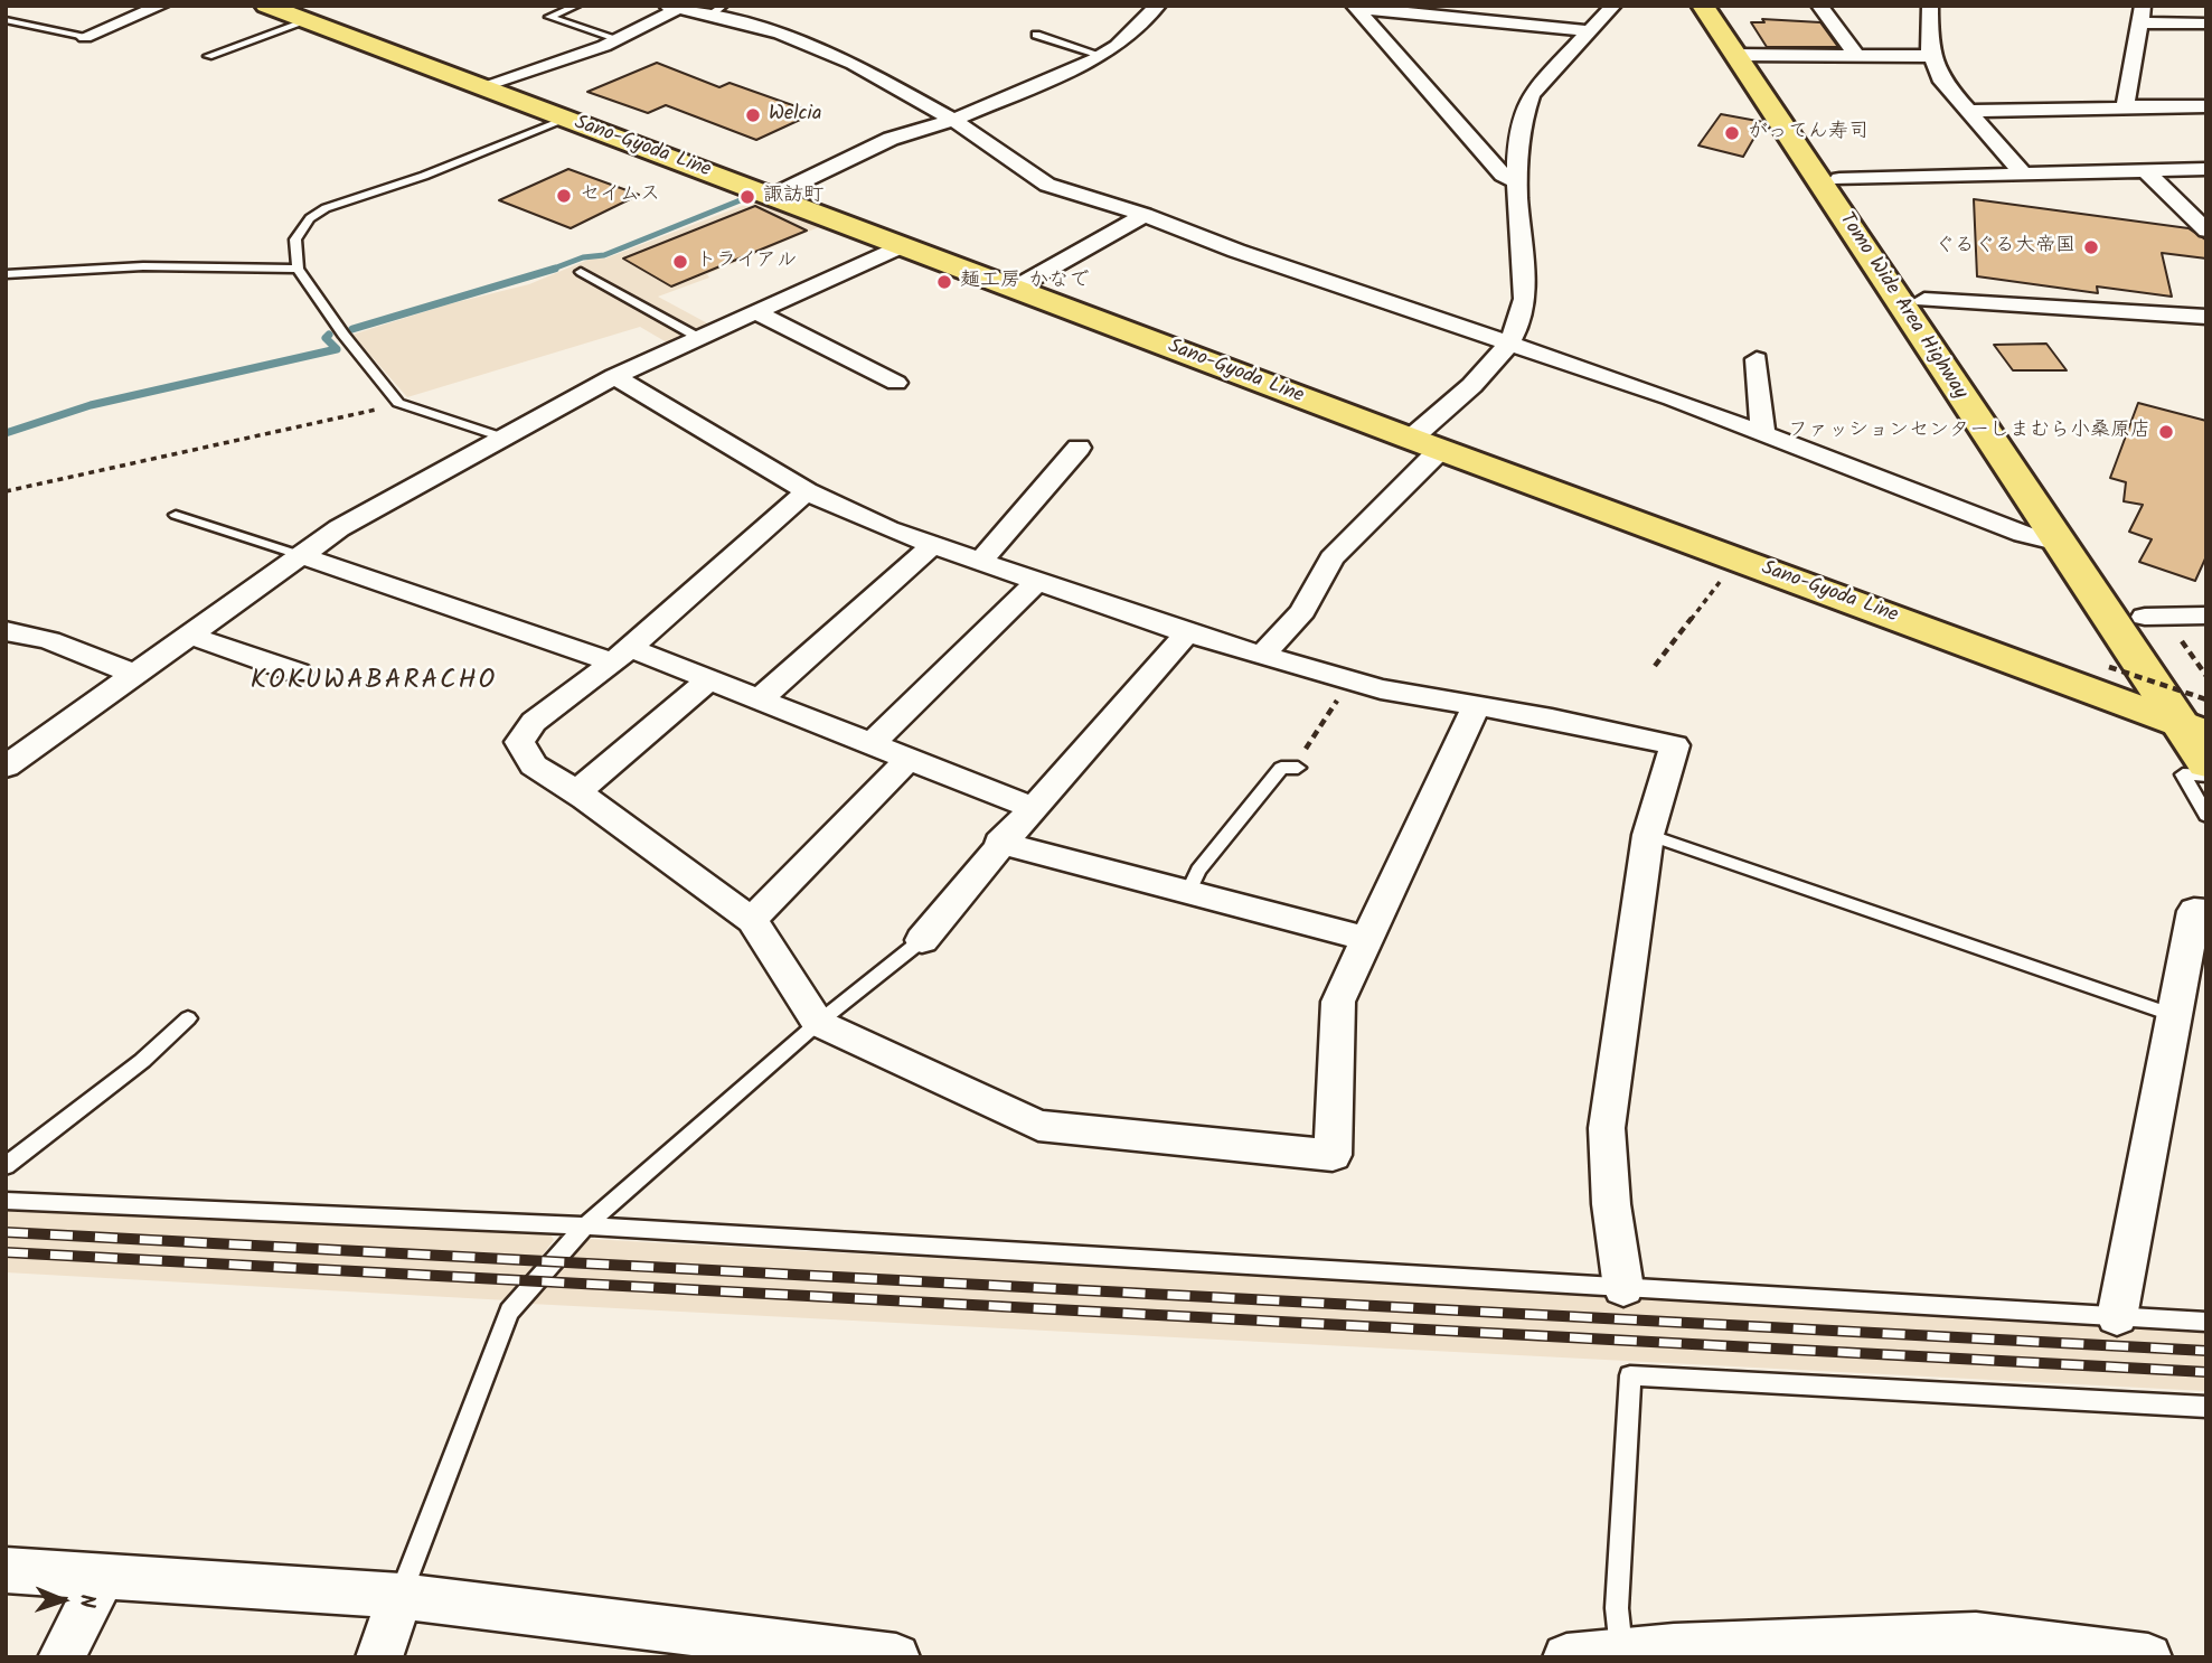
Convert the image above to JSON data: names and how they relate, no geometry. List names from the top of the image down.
{
  "streets": {
    "main road": ["Sano-Gyoda Line", "Tomo Wide Area Highway"]
  },
  "crossings": [
    ["Sano-Gyoda Line", "Tomo Wide Area Highway"]
  ],
  "districts": ["KOKUWABARACHO"],
  "places": [
    "Welcia",
    "がってん寿司",
    "セイムス",
    "諏訪町",
    "ぐるぐる大帝国",
    "トライアル",
    "麺工房 かなで",
    "ファッションセンターしまむら小桑原店"
  ],
  "north": "right"
}
